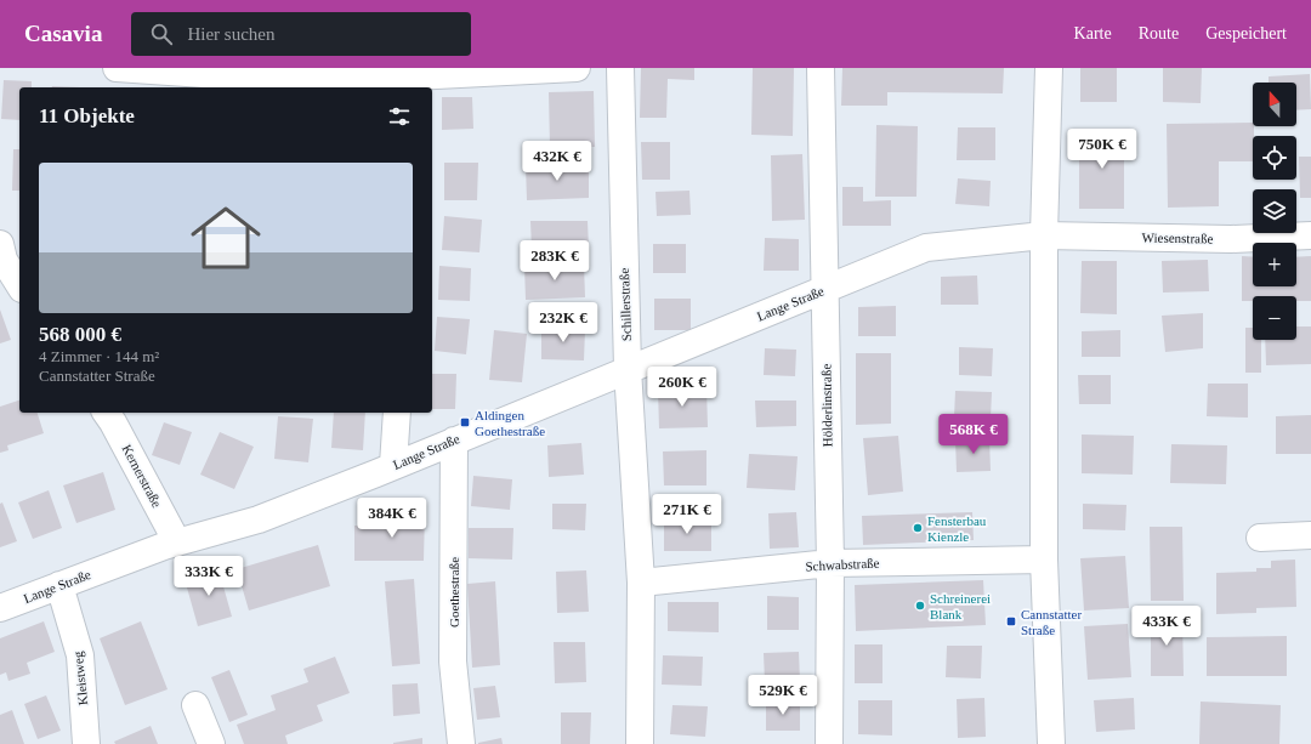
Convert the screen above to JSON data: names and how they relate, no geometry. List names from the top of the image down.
{
  "streets": {
    "street": [
      "Wiesenstraße",
      "Lange Straße",
      "Schillerstraße",
      "Hölderlinstraße",
      "Kernerstraße",
      "Schwabstraße",
      "Goethestraße",
      "Kleistweg"
    ]
  },
  "crossings": [
    ["Wiesenstraße", "Lange Straße"],
    ["Lange Straße", "Schillerstraße"],
    ["Lange Straße", "Hölderlinstraße"],
    ["Lange Straße", "Kernerstraße"],
    ["Lange Straße", "Goethestraße"],
    ["Lange Straße", "Kleistweg"],
    ["Schillerstraße", "Schwabstraße"],
    ["Hölderlinstraße", "Schwabstraße"]
  ],
  "places": {
    "transit": ["Aldingen Goethestraße", "Cannstatter Straße"],
    "other": ["Fensterbau Kienzle", "Schreinerei Blank"]
  },
  "north": "top",
  "page": {
    "header": "Casavia",
    "search": "Hier suchen",
    "nav": ["Karte", "Route", "Gespeichert"],
    "map_buttons": ["+", "−"],
    "heading": "11 Objekte",
    "price": [
      "750K €",
      "432K €",
      "283K €",
      "232K €",
      "260K €",
      "568K €",
      "271K €",
      "384K €",
      "333K €",
      "433K €",
      "529K €"
    ],
    "list": [
      {
        "name": "568 000 €",
        "note": "4 Zimmer · 144 m² · Cannstatter Straße"
      }
    ]
  }
}
